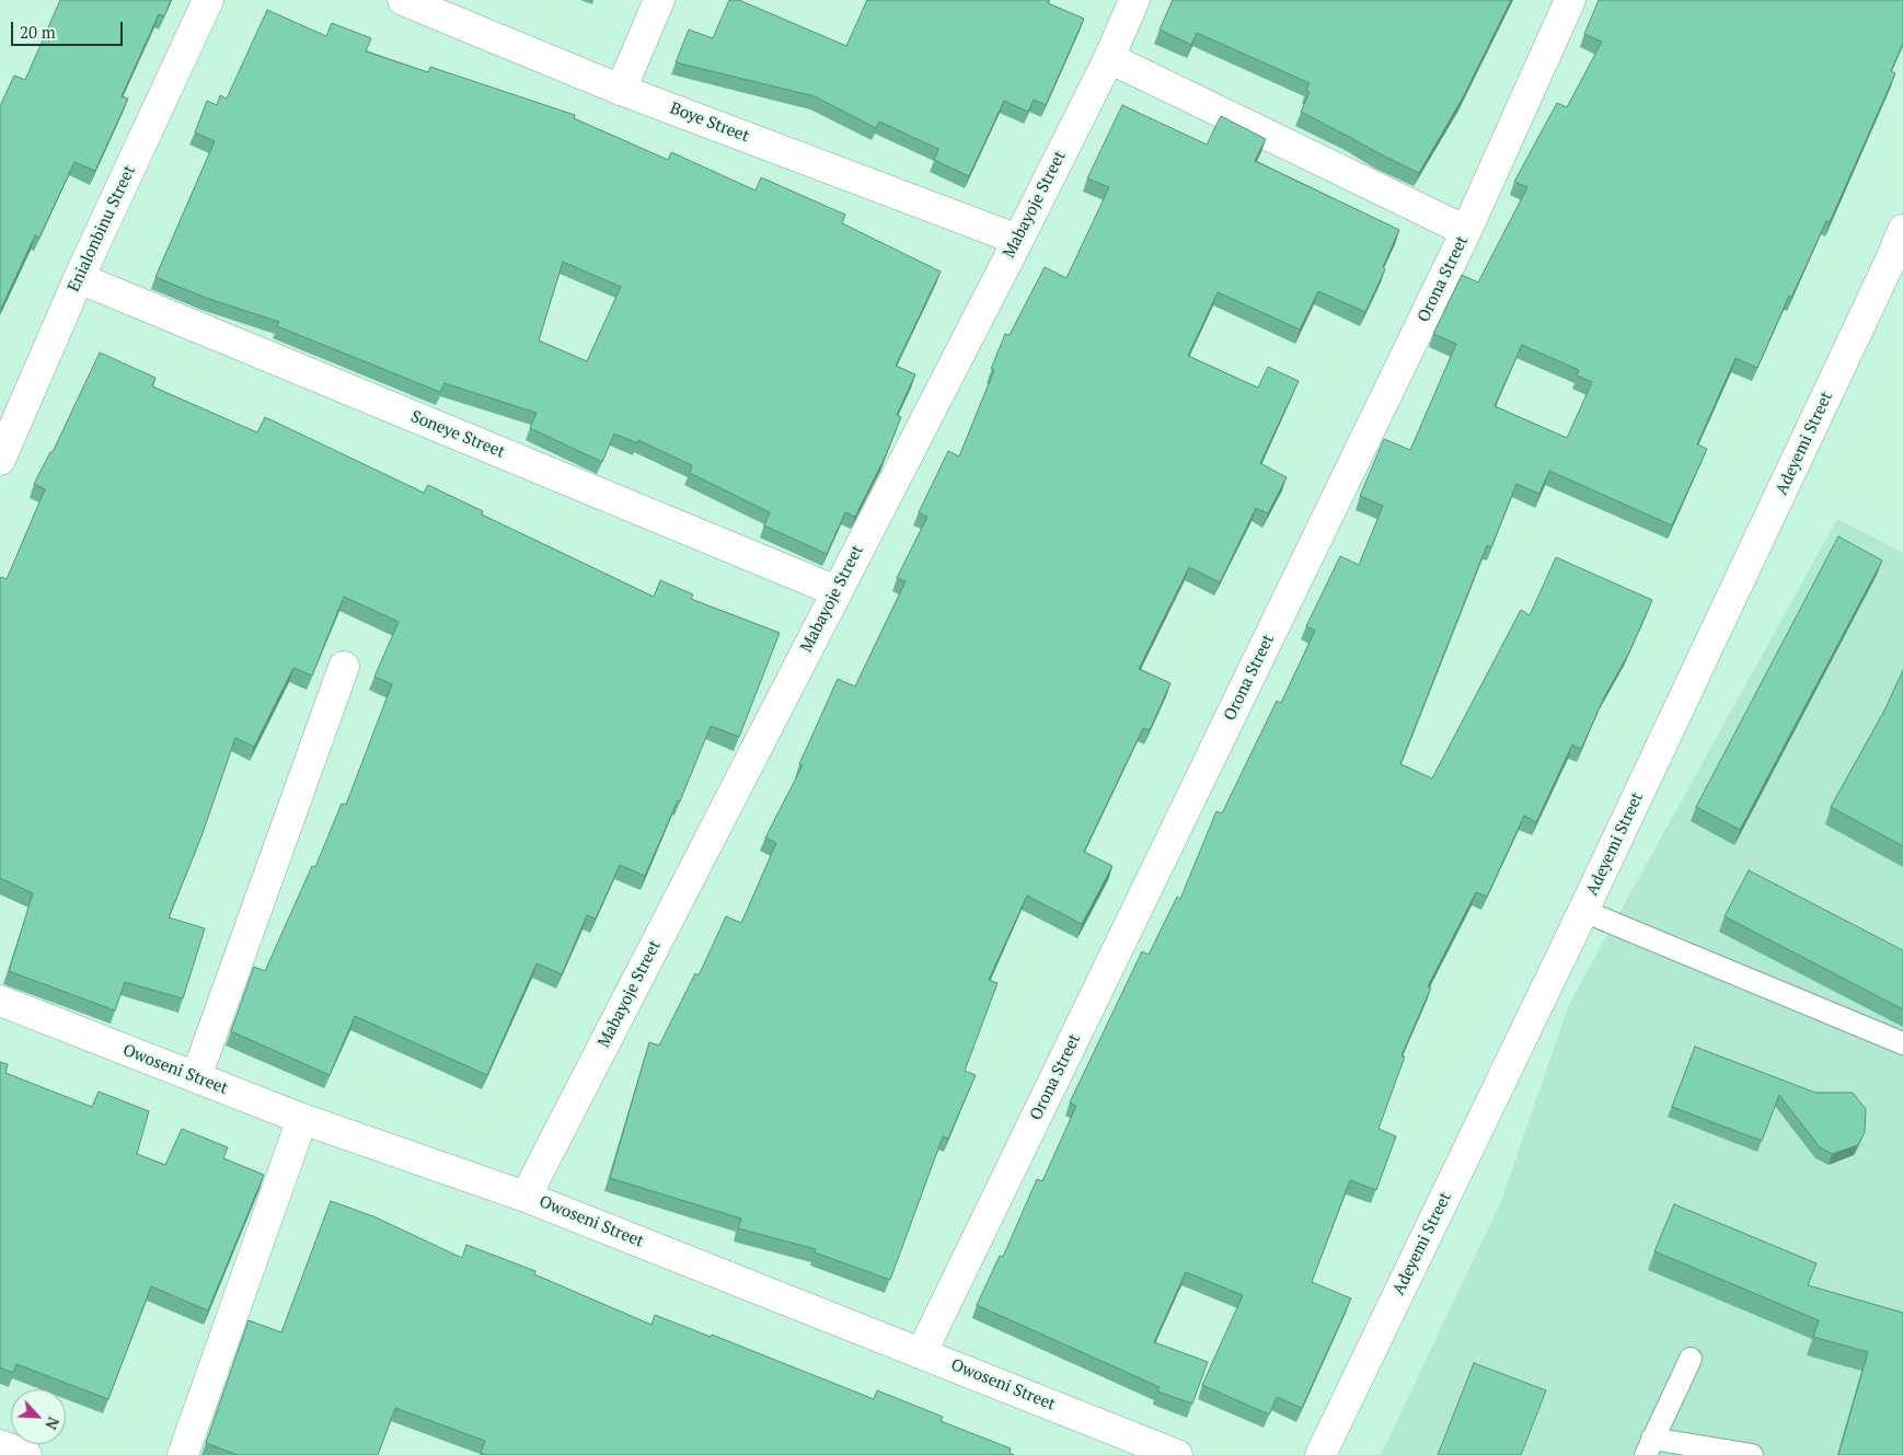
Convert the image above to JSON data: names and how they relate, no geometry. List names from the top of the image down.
{
  "streets": {
    "street": [
      "Boye Street",
      "Mabayoje Street",
      "Enialonbinu Street",
      "Orona Street",
      "Soneye Street",
      "Adeyemi Street",
      "Owoseni Street"
    ]
  },
  "crossings": [
    ["Boye Street", "Mabayoje Street"],
    ["Mabayoje Street", "Soneye Street"],
    ["Mabayoje Street", "Owoseni Street"],
    ["Enialonbinu Street", "Soneye Street"],
    ["Orona Street", "Owoseni Street"]
  ],
  "scale_bar": "20 m",
  "north": "bottom right"
}
